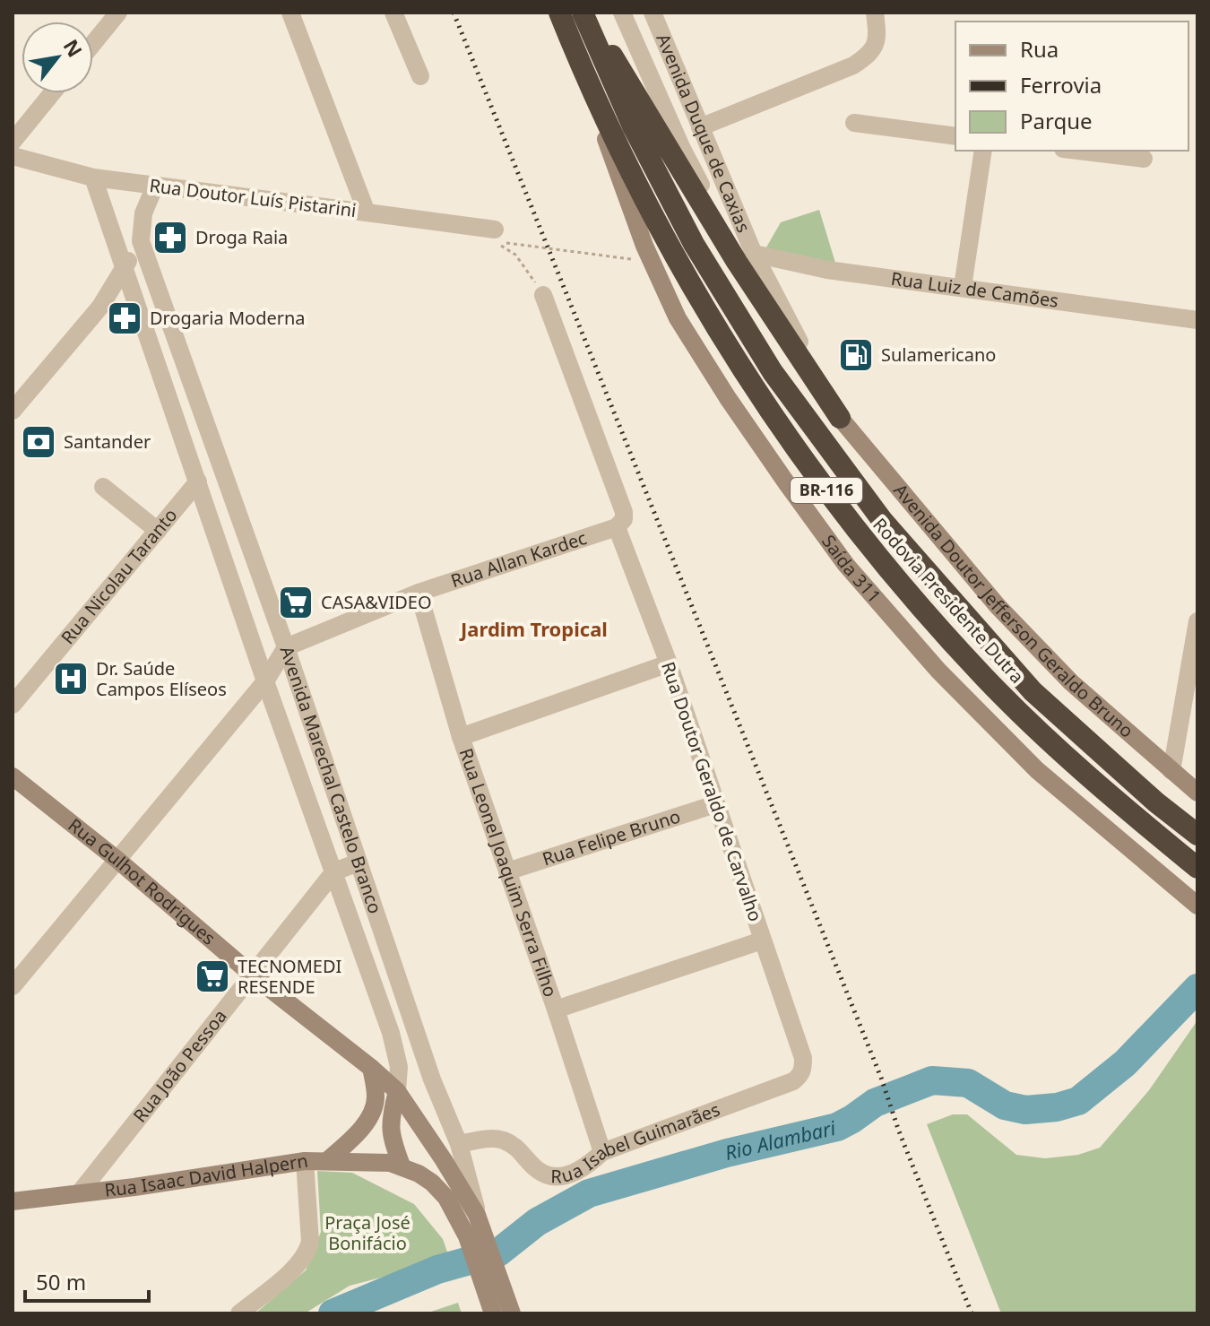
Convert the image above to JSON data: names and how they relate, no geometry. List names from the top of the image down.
{
  "streets": {
    "highway": ["BR-116", "Rodovia Presidente Dutra"],
    "main road": [
      "Saída 311",
      "Avenida Doutor Jefferson Geraldo Bruno",
      "Rua Gulhot Rodrigues",
      "Rua Isaac David Halpern"
    ],
    "street": [
      "Avenida Duque de Caxias",
      "Rua Doutor Luís Pistarini",
      "Rua Luiz de Camões",
      "Rua Allan Kardec",
      "Rua Nicolau Taranto",
      "Avenida Marechal Castelo Branco",
      "Rua Doutor Geraldo de Carvalho",
      "Rua Felipe Bruno",
      "Rua Leonel Joaquim Serra Filho",
      "Rua João Pessoa",
      "Rua Isabel Guimarães"
    ]
  },
  "crossings": [
    ["Avenida Duque de Caxias", "Rua Luiz de Camões"],
    ["Avenida Duque de Caxias", "Avenida Doutor Jefferson Geraldo Bruno"],
    ["Rua Doutor Luís Pistarini", "Avenida Marechal Castelo Branco"],
    ["Rua Allan Kardec", "Avenida Marechal Castelo Branco"],
    ["Rua Allan Kardec", "Rua Doutor Geraldo de Carvalho"],
    ["Rua Allan Kardec", "Rua Leonel Joaquim Serra Filho"],
    ["Saída 311", "Rodovia Presidente Dutra"],
    ["Rua Nicolau Taranto", "Avenida Marechal Castelo Branco"],
    ["Avenida Marechal Castelo Branco", "Rua Gulhot Rodrigues"],
    ["Avenida Marechal Castelo Branco", "Rua João Pessoa"],
    ["Avenida Marechal Castelo Branco", "Rua Isabel Guimarães"],
    ["Rua Doutor Geraldo de Carvalho", "Rua Felipe Bruno"],
    ["Rua Doutor Geraldo de Carvalho", "Rua Isabel Guimarães"],
    ["Rua Felipe Bruno", "Rua Leonel Joaquim Serra Filho"],
    ["Rua Leonel Joaquim Serra Filho", "Rua Isabel Guimarães"],
    ["Rua Gulhot Rodrigues", "Rua João Pessoa"],
    ["Rua João Pessoa", "Rua Isaac David Halpern"]
  ],
  "districts": ["Jardim Tropical"],
  "water": ["Rio Alambari"],
  "parks": ["Praça José Bonifácio"],
  "places": {
    "pharmacy": ["Droga Raia", "Drogaria Moderna"],
    "fuel station": ["Sulamericano"],
    "bank": ["Santander"],
    "supermarket": ["CASA&VIDEO", "TECNOMEDI RESENDE"],
    "hospital": ["Dr. Saúde Campos Elíseos"]
  },
  "legend": ["Rua", "Ferrovia", "Parque"],
  "scale_bar": "50 m",
  "north": "top right"
}
